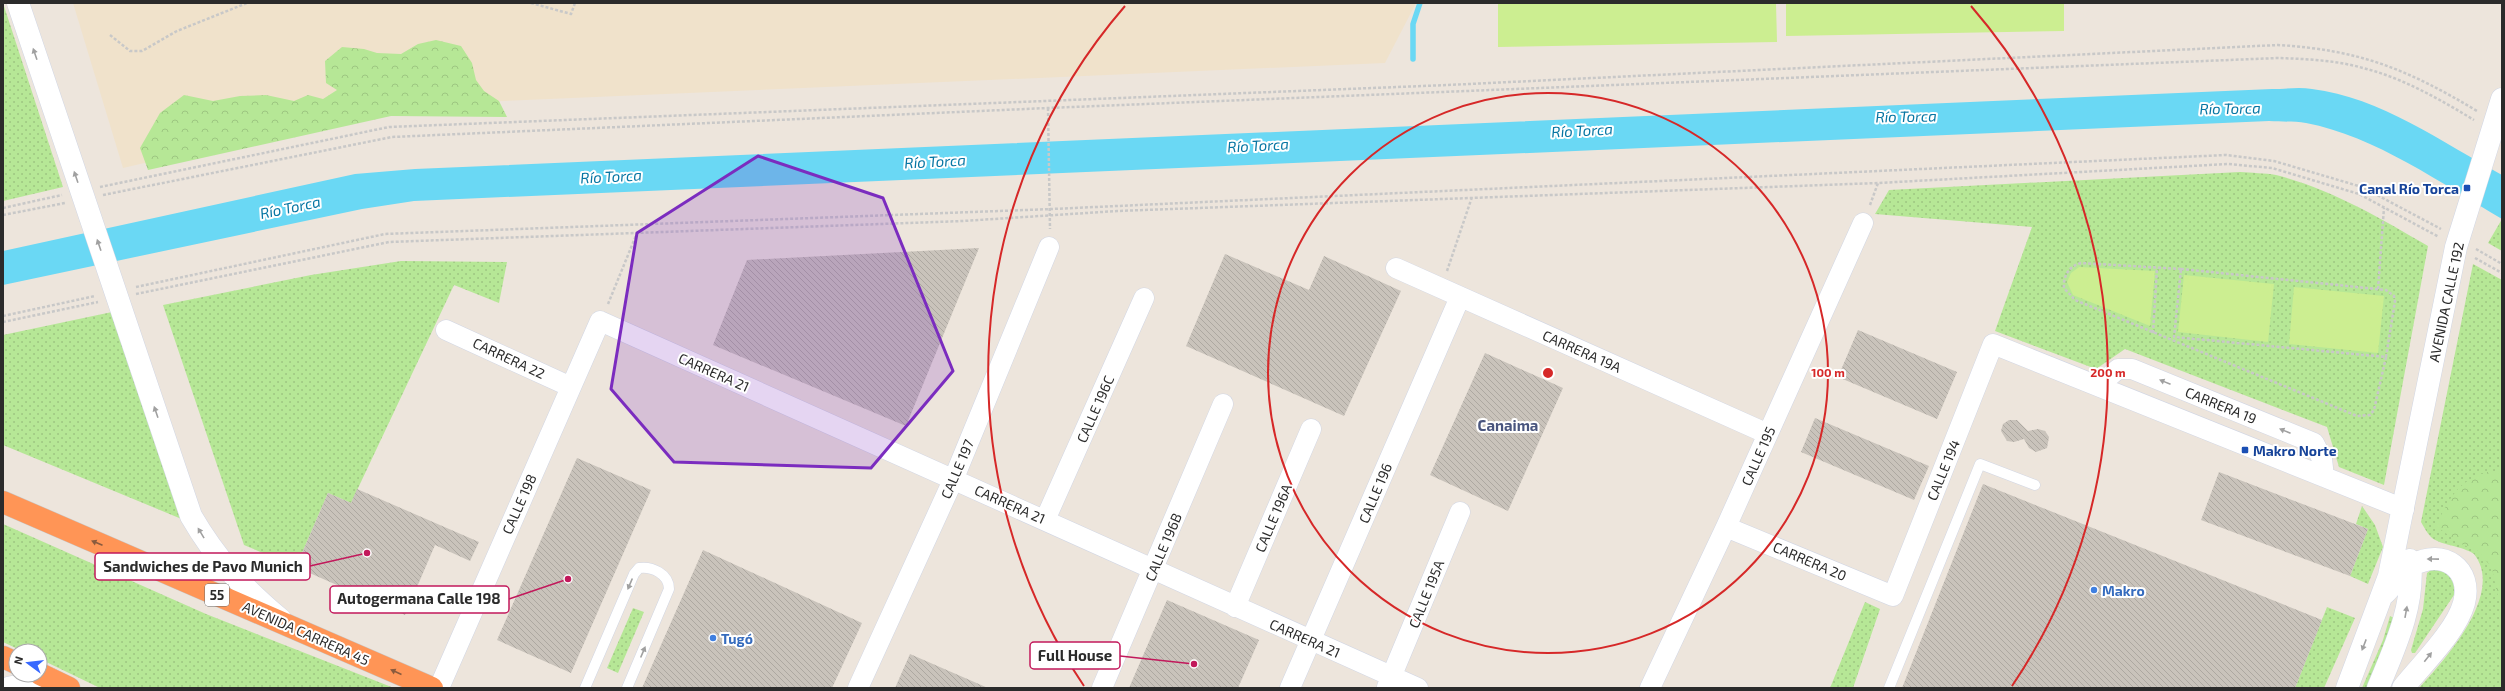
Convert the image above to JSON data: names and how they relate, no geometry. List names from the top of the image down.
{
  "streets": {
    "highway": ["55", "AVENIDA CARRERA 45"],
    "main road": ["AVENIDA CALLE 192"],
    "street": [
      "CARRERA 19A",
      "CARRERA 22",
      "CARRERA 21",
      "CARRERA 19",
      "CALLE 196C",
      "CALLE 195",
      "CALLE 197",
      "CALLE 194",
      "CALLE 196",
      "CALLE 198",
      "CALLE 196A",
      "CALLE 196B",
      "CARRERA 20",
      "CALLE 195A"
    ]
  },
  "crossings": [
    ["AVENIDA CALLE 192", "CARRERA 19"],
    ["CARRERA 19A", "CALLE 195"],
    ["CARRERA 19A", "CALLE 196"],
    ["CARRERA 22", "CALLE 198"],
    ["CARRERA 21", "CALLE 196C"],
    ["CARRERA 21", "CALLE 197"],
    ["CARRERA 21", "CALLE 196"],
    ["CARRERA 21", "CALLE 198"],
    ["CARRERA 21", "CALLE 196A"],
    ["CARRERA 21", "CALLE 196B"],
    ["CARRERA 21", "CALLE 195A"],
    ["CARRERA 19", "CALLE 194"],
    ["CALLE 195", "CARRERA 20"],
    ["CALLE 194", "CARRERA 20"]
  ],
  "one_way": ["AVENIDA CARRERA 45"],
  "districts": ["Canaima"],
  "water": ["Río Torca"],
  "places": {
    "transit": ["Canal Río Torca", "Makro Norte"],
    "other": [
      "Sandwiches de Pavo Munich",
      "Autogermana Calle 198",
      "Makro",
      "Tugó",
      "Full House"
    ]
  },
  "north": "left",
  "rings": ["100 m", "200 m"]
}
